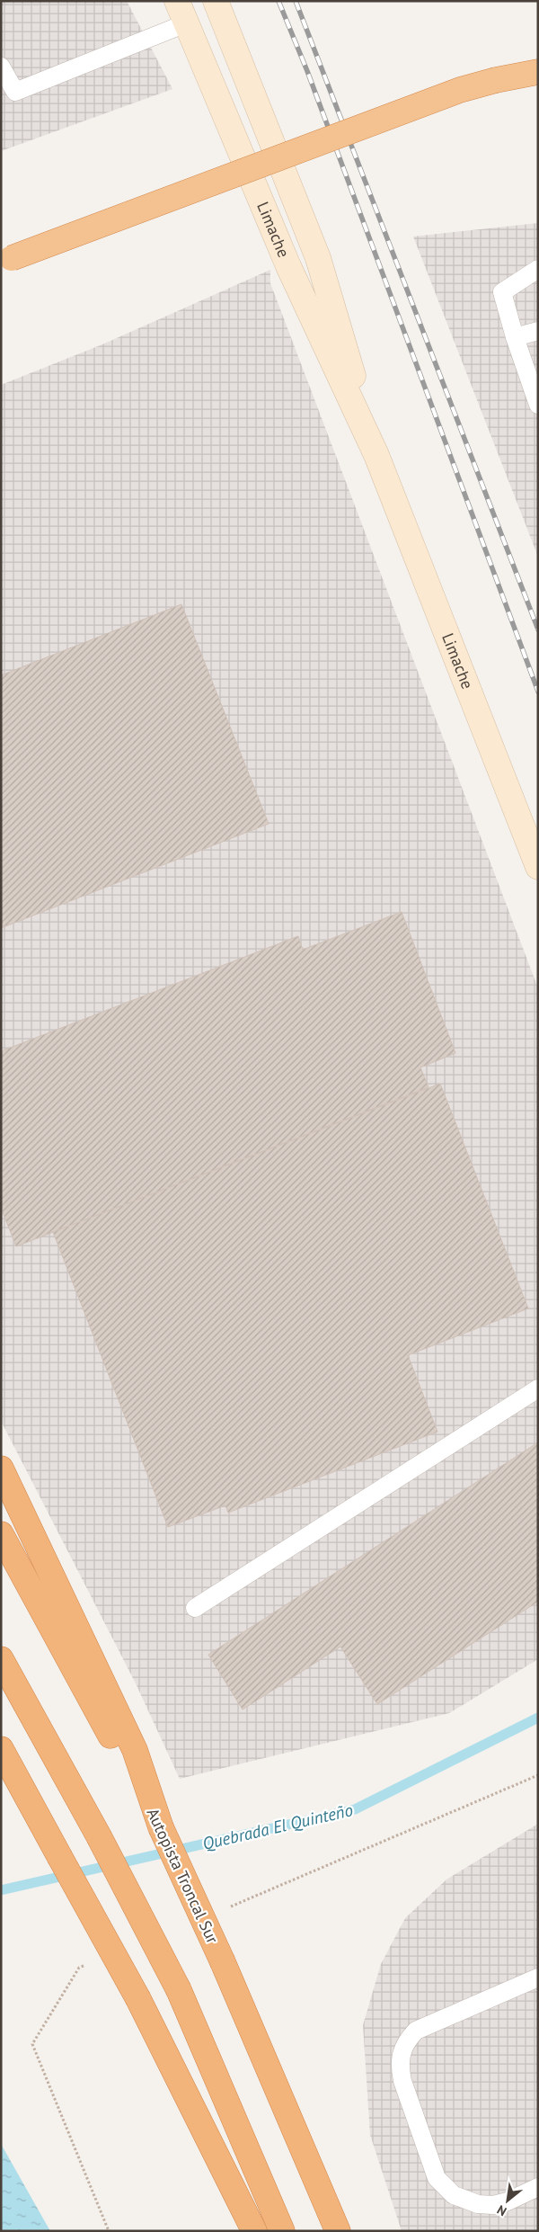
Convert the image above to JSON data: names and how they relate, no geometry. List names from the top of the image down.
{
  "streets": {
    "highway": ["Autopista Troncal Sur"],
    "main road": ["Limache"]
  },
  "water": ["Quebrada El Quinteño"],
  "north": "bottom left"
}
